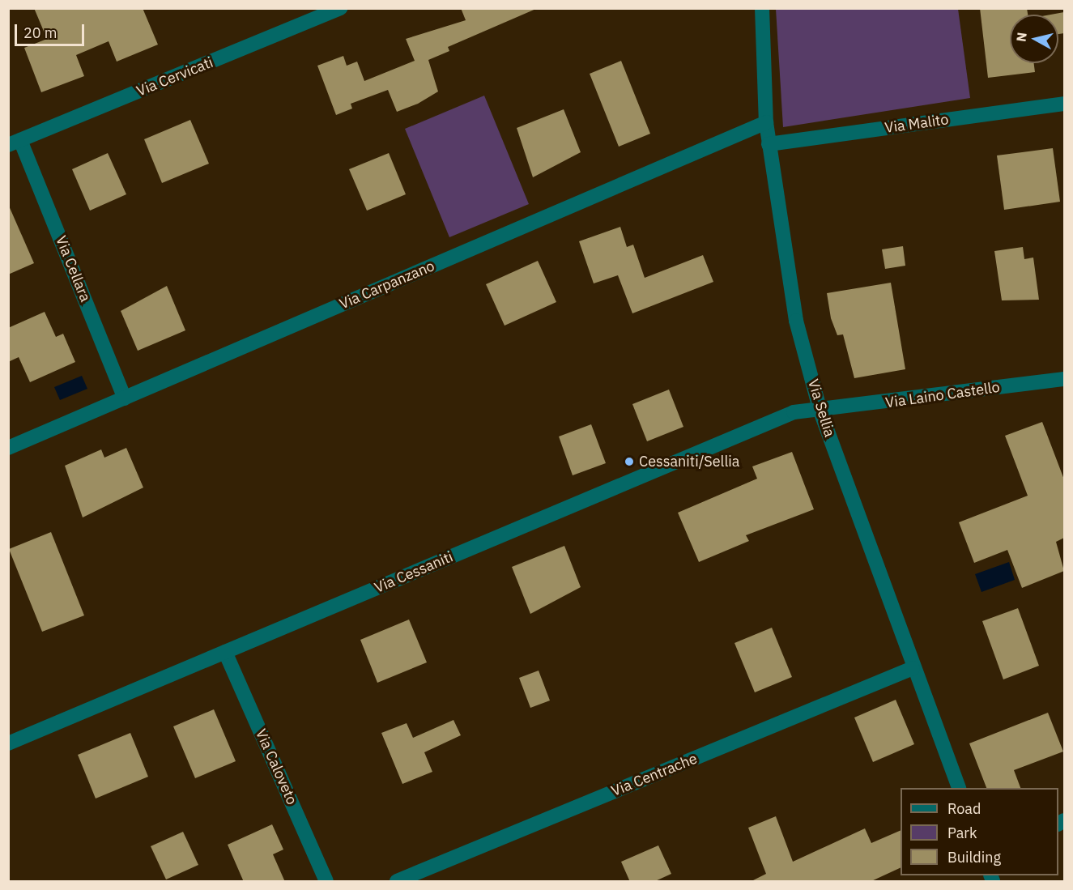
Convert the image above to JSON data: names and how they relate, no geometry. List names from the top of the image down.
{
  "streets": {
    "street": [
      "Via Cervicati",
      "Via Malito",
      "Via Cellara",
      "Via Carpanzano",
      "Via Laino Castello",
      "Via Sellia",
      "Via Cessaniti",
      "Via Caloveto",
      "Via Centrache"
    ]
  },
  "crossings": [
    ["Via Cervicati", "Via Cellara"],
    ["Via Malito", "Via Sellia"],
    ["Via Cellara", "Via Carpanzano"],
    ["Via Carpanzano", "Via Sellia"],
    ["Via Laino Castello", "Via Sellia"],
    ["Via Laino Castello", "Via Cessaniti"],
    ["Via Sellia", "Via Cessaniti"],
    ["Via Sellia", "Via Centrache"],
    ["Via Cessaniti", "Via Caloveto"]
  ],
  "places": ["Cessaniti/Sellia"],
  "legend": ["Road", "Park", "Building"],
  "scale_bar": "20 m",
  "north": "left"
}
